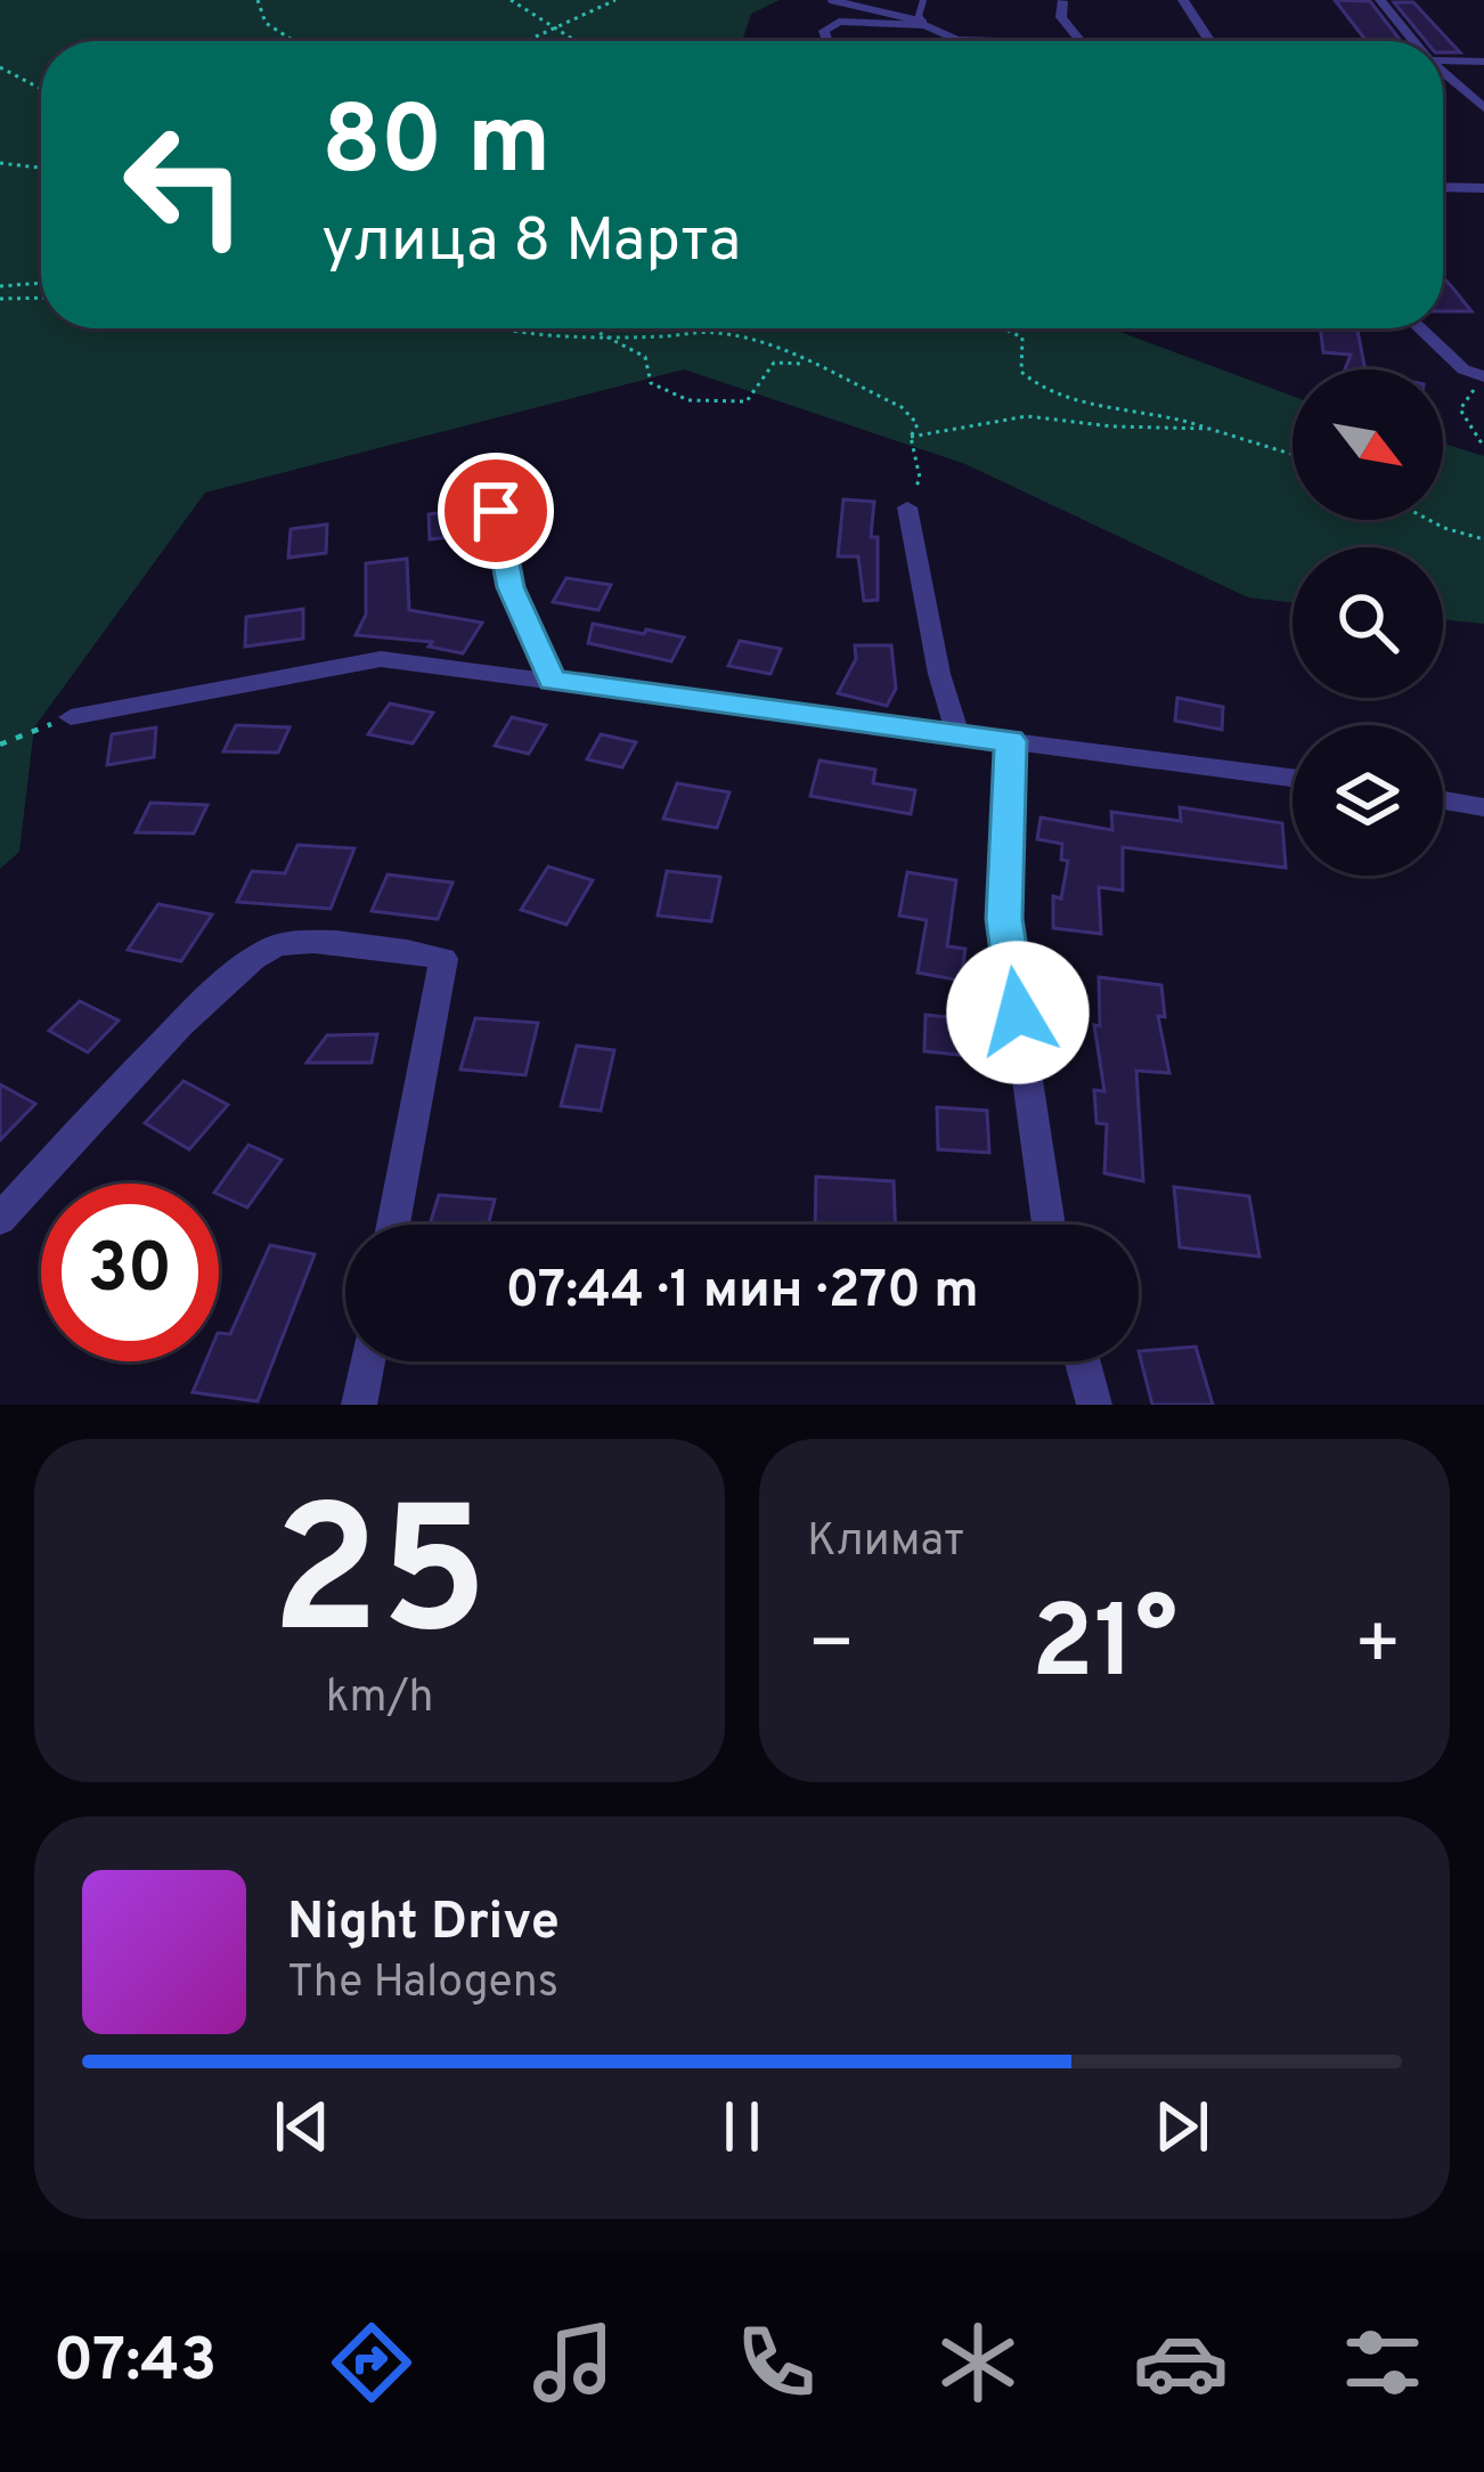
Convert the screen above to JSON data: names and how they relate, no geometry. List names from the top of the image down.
{
  "north": "bottom right",
  "page": {
    "turn": ["80 m", "улица 8 Марта"],
    "limit": "30",
    "trip": "07:44 · 1 мин · 270 m",
    "tile": [
      ["25", "km/h"],
      "Климат"
    ],
    "heat": ["−", "21°", "+"],
    "song": ["Night Drive", "The Halogens"],
    "tabs": "07:43"
  }
}
